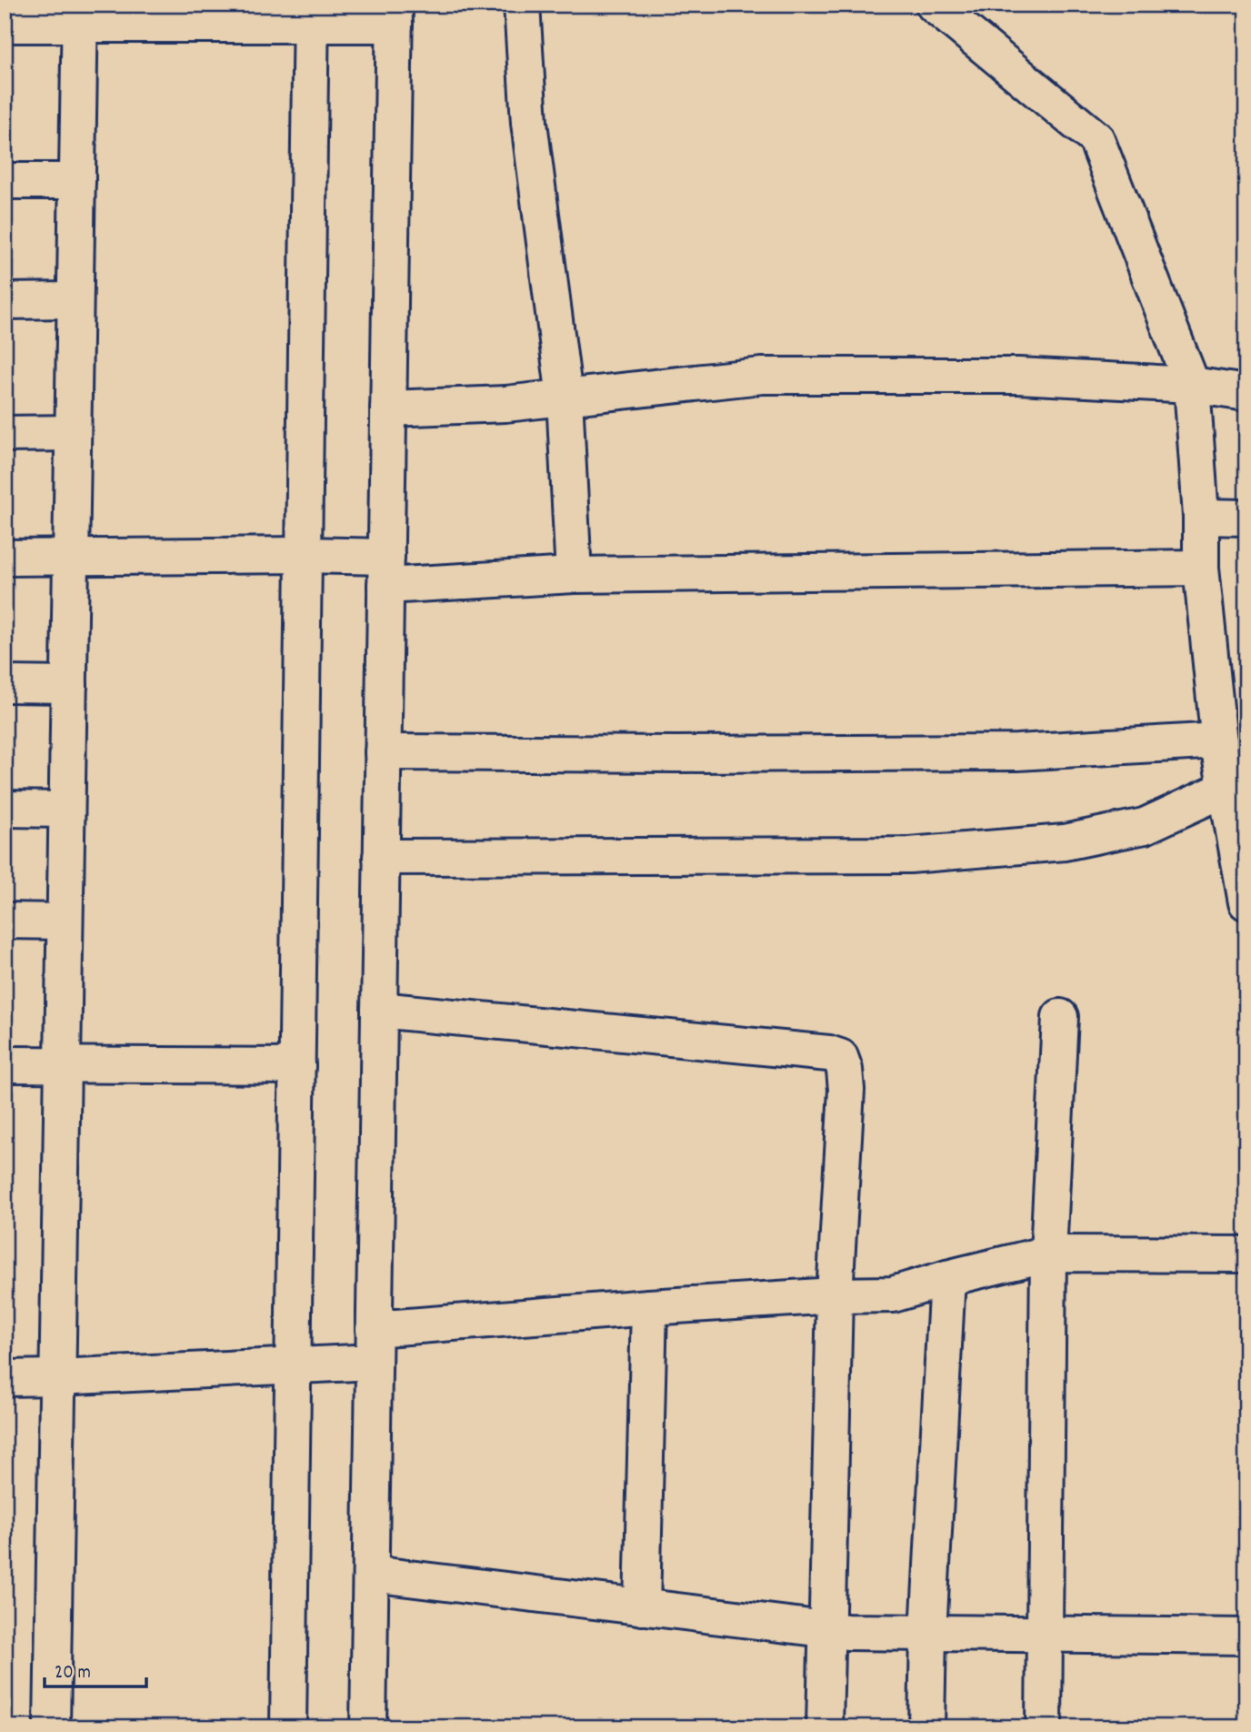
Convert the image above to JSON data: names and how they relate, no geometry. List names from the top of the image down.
{
  "scale_bar": "20 m"
}
